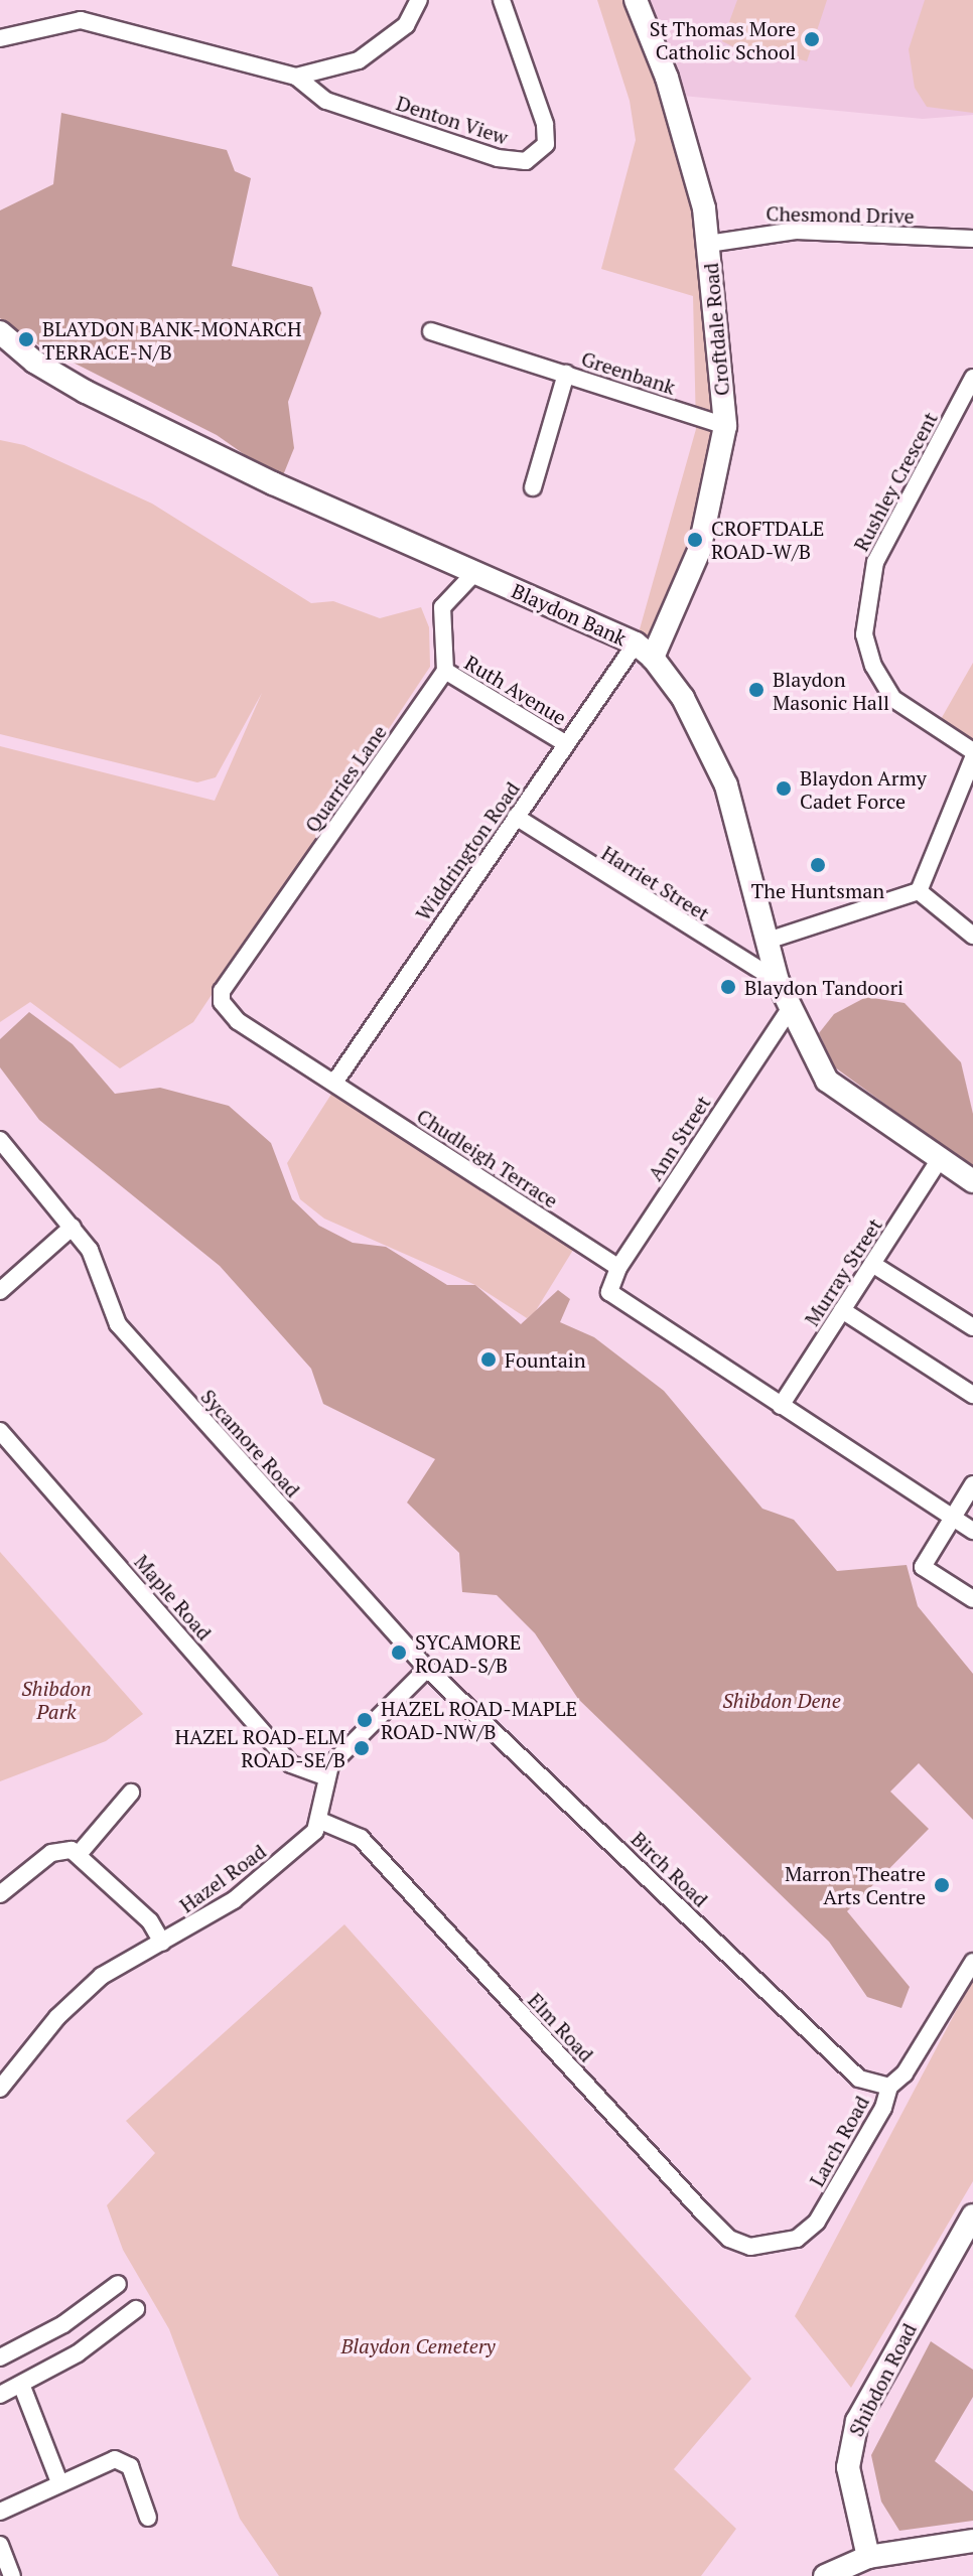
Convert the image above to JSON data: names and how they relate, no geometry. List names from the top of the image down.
{
  "streets": {
    "street": [
      "Denton View",
      "Chesmond Drive",
      "Croftdale Road",
      "Greenbank",
      "Rushley Crescent",
      "Blaydon Bank",
      "Ruth Avenue",
      "Quarries Lane",
      "Widdrington Road",
      "Harriet Street",
      "Ann Street",
      "Chudleigh Terrace",
      "Murray Street",
      "Sycamore Road",
      "Maple Road",
      "Birch Road",
      "Hazel Road",
      "Elm Road",
      "Larch Road",
      "Shibdon Road"
    ]
  },
  "crossings": [
    ["Chesmond Drive", "Croftdale Road"],
    ["Croftdale Road", "Greenbank"],
    ["Croftdale Road", "Blaydon Bank"],
    ["Croftdale Road", "Widdrington Road"],
    ["Blaydon Bank", "Widdrington Road"],
    ["Blaydon Bank", "Harriet Street"],
    ["Blaydon Bank", "Ann Street"],
    ["Blaydon Bank", "Murray Street"],
    ["Ruth Avenue", "Quarries Lane"],
    ["Ruth Avenue", "Widdrington Road"],
    ["Quarries Lane", "Chudleigh Terrace"],
    ["Widdrington Road", "Harriet Street"],
    ["Widdrington Road", "Chudleigh Terrace"],
    ["Ann Street", "Chudleigh Terrace"],
    ["Ann Street", "Murray Street"],
    ["Sycamore Road", "Birch Road"],
    ["Birch Road", "Larch Road"],
    ["Hazel Road", "Elm Road"],
    ["Elm Road", "Larch Road"]
  ],
  "parks": ["Shibdon Park", "Shibdon Dene", "Blaydon Cemetery"],
  "places": [
    "St Thomas More Catholic School",
    "BLAYDON BANK-MONARCH TERRACE-N/B",
    "CROFTDALE ROAD-W/B",
    "Blaydon Masonic Hall",
    "Blaydon Army Cadet Force",
    "The Huntsman",
    "Blaydon Tandoori",
    "Fountain",
    "SYCAMORE ROAD-S/B",
    "HAZEL ROAD-MAPLE ROAD-NW/B",
    "HAZEL ROAD-ELM ROAD-SE/B",
    "Marron Theatre Arts Centre"
  ]
}
